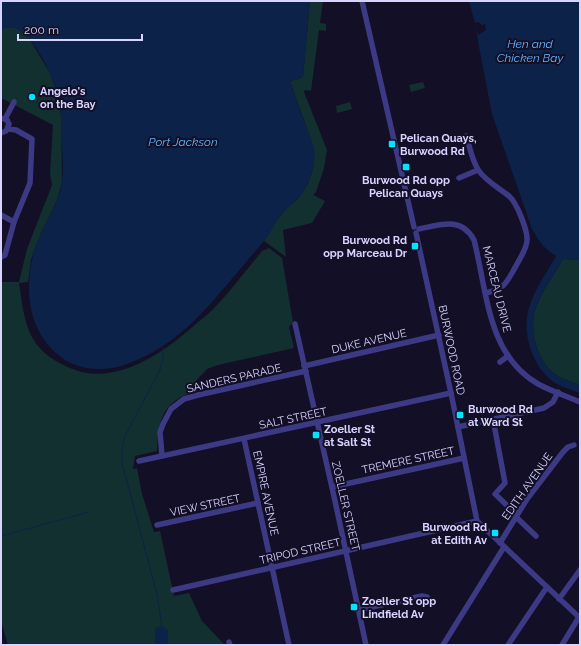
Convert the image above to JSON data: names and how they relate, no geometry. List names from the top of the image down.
{
  "streets": {
    "street": [
      "MARCEAU DRIVE",
      "DUKE AVENUE",
      "BURWOOD ROAD",
      "SANDERS PARADE",
      "SALT STREET",
      "TREMERE STREET",
      "EDITH AVENUE",
      "EMPIRE AVENUE",
      "VIEW STREET",
      "ZOELLER STREET",
      "TRIPOD STREET"
    ]
  },
  "crossings": [
    ["MARCEAU DRIVE", "BURWOOD ROAD"],
    ["DUKE AVENUE", "BURWOOD ROAD"],
    ["DUKE AVENUE", "SANDERS PARADE"],
    ["DUKE AVENUE", "ZOELLER STREET"],
    ["BURWOOD ROAD", "SALT STREET"],
    ["BURWOOD ROAD", "TREMERE STREET"],
    ["BURWOOD ROAD", "TRIPOD STREET"],
    ["SANDERS PARADE", "SALT STREET"],
    ["SANDERS PARADE", "ZOELLER STREET"],
    ["SALT STREET", "EMPIRE AVENUE"],
    ["SALT STREET", "ZOELLER STREET"],
    ["TREMERE STREET", "ZOELLER STREET"],
    ["EMPIRE AVENUE", "VIEW STREET"],
    ["EMPIRE AVENUE", "TRIPOD STREET"],
    ["ZOELLER STREET", "TRIPOD STREET"]
  ],
  "water": ["Hen and Chicken Bay", "Port Jackson"],
  "places": {
    "other": ["Angelo's on the Bay"],
    "transit": [
      "Pelican Quays, Burwood Rd",
      "Burwood Rd opp Pelican Quays",
      "Burwood Rd opp Marceau Dr",
      "Burwood Rd at Ward St",
      "Zoeller St at Salt St",
      "Burwood Rd at Edith Av",
      "Zoeller St opp Lindfield Av"
    ]
  },
  "scale_bar": "200 m"
}
